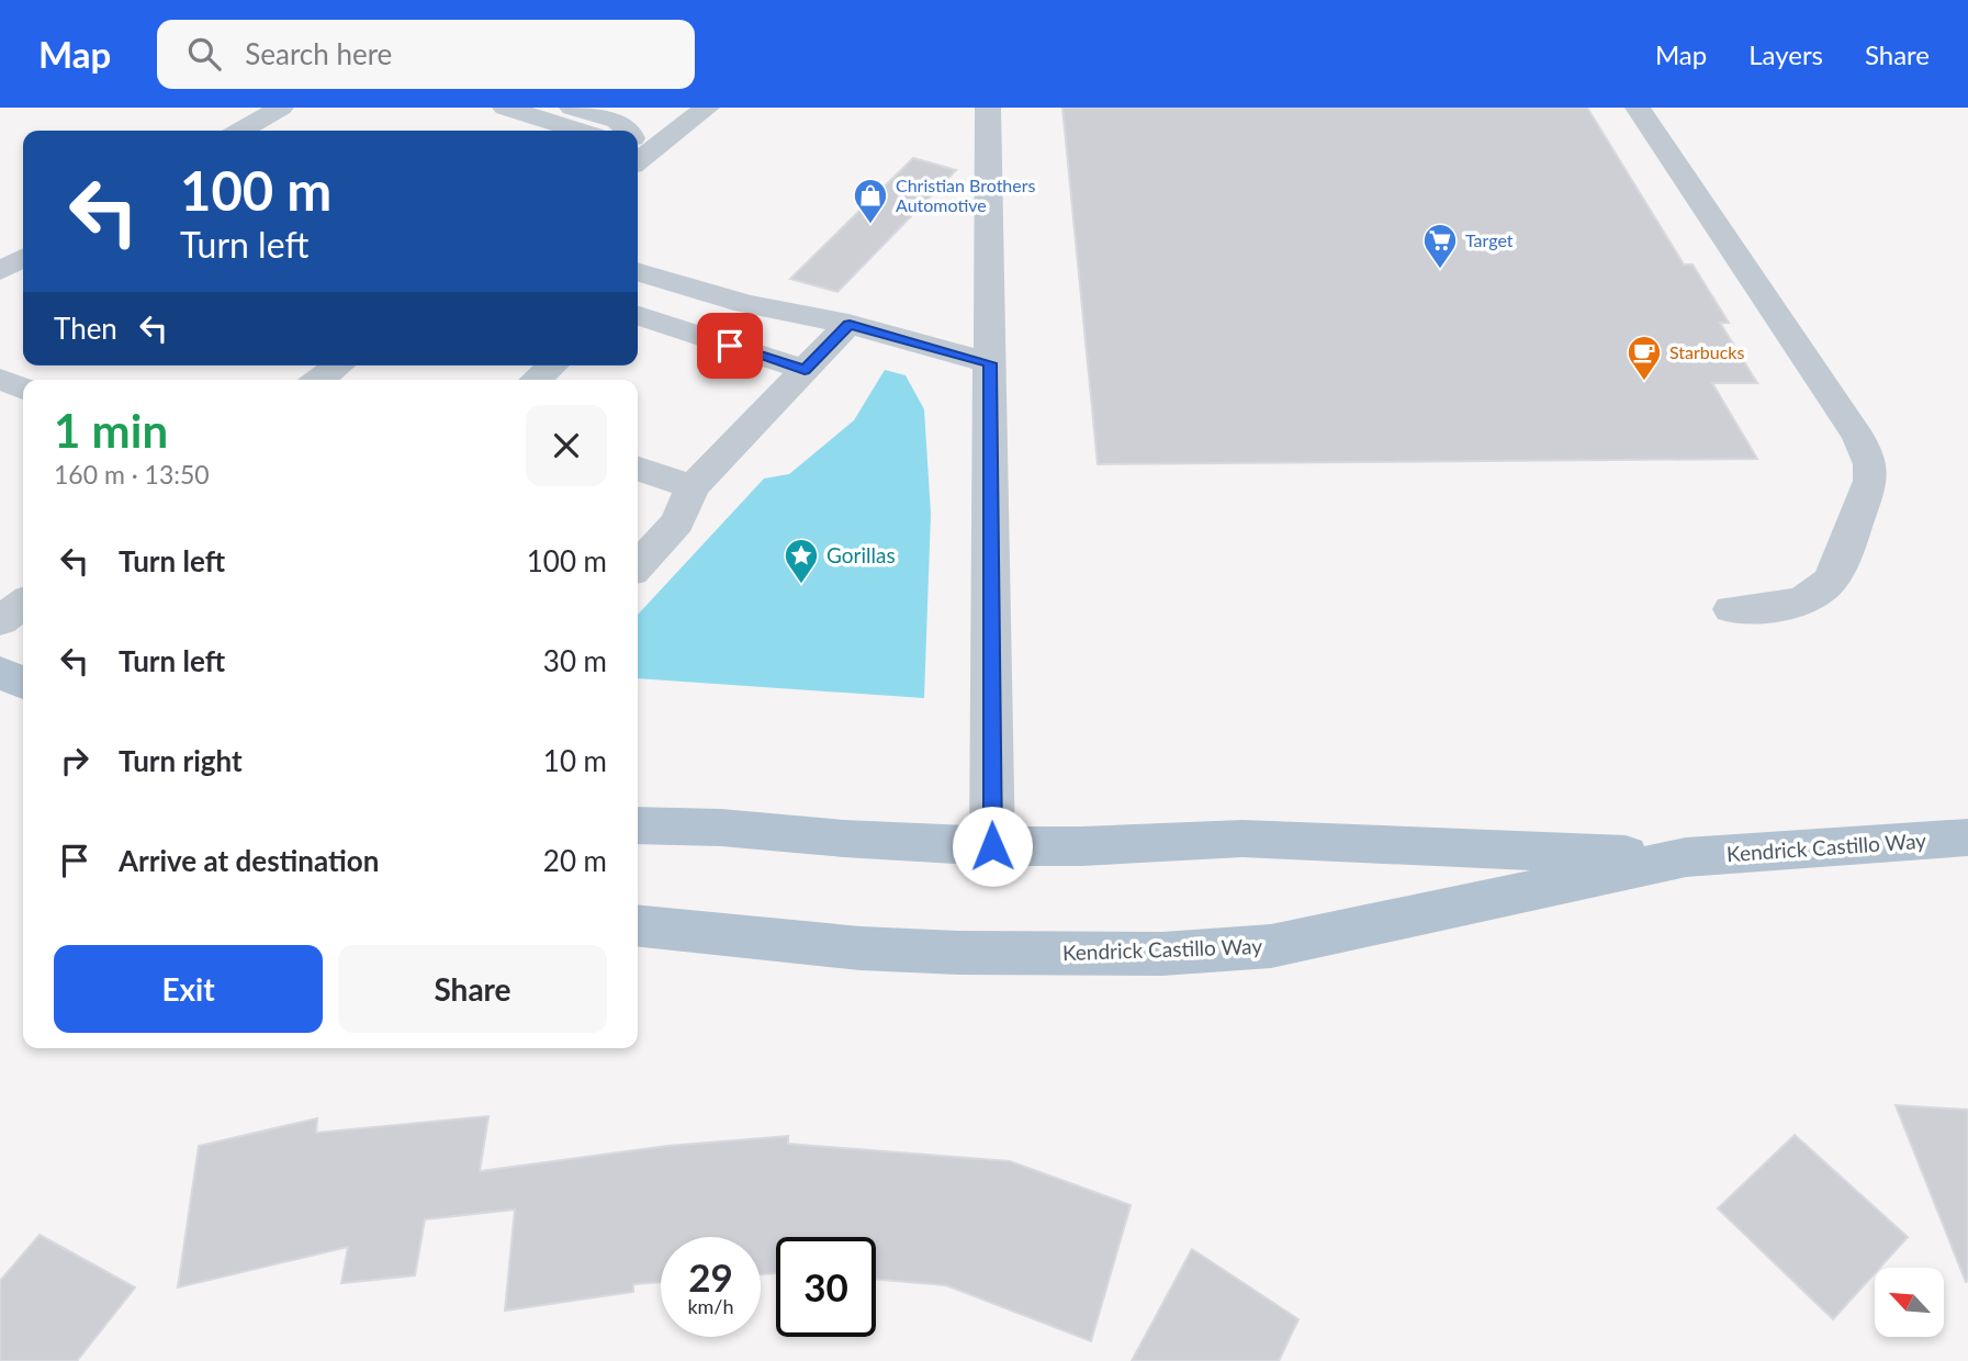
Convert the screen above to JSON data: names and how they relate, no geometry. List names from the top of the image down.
{
  "streets": {
    "main road": ["Kendrick Castillo Way"]
  },
  "places": {
    "shop": ["Christian Brothers Automotive"],
    "supermarket": ["Target"],
    "cafe": ["Starbucks"],
    "place": ["Gorillas"]
  },
  "north": "top left",
  "page": {
    "header": "Map",
    "search": "Search here",
    "nav": ["Map", "Layers", "Share"],
    "turn": ["100 m", "Turn left"],
    "then": "Then",
    "heading": ["1 min", "160 m · 13:50"],
    "list": [
      {
        "name": "Turn left",
        "value": "100 m"
      },
      {
        "name": "Turn left",
        "value": "30 m"
      },
      {
        "name": "Turn right",
        "value": "10 m"
      },
      {
        "name": "Arrive at destination",
        "value": "20 m"
      }
    ],
    "buttons": ["Exit", "Share"],
    "speed": "29 km/h",
    "limit": "30"
  }
}
